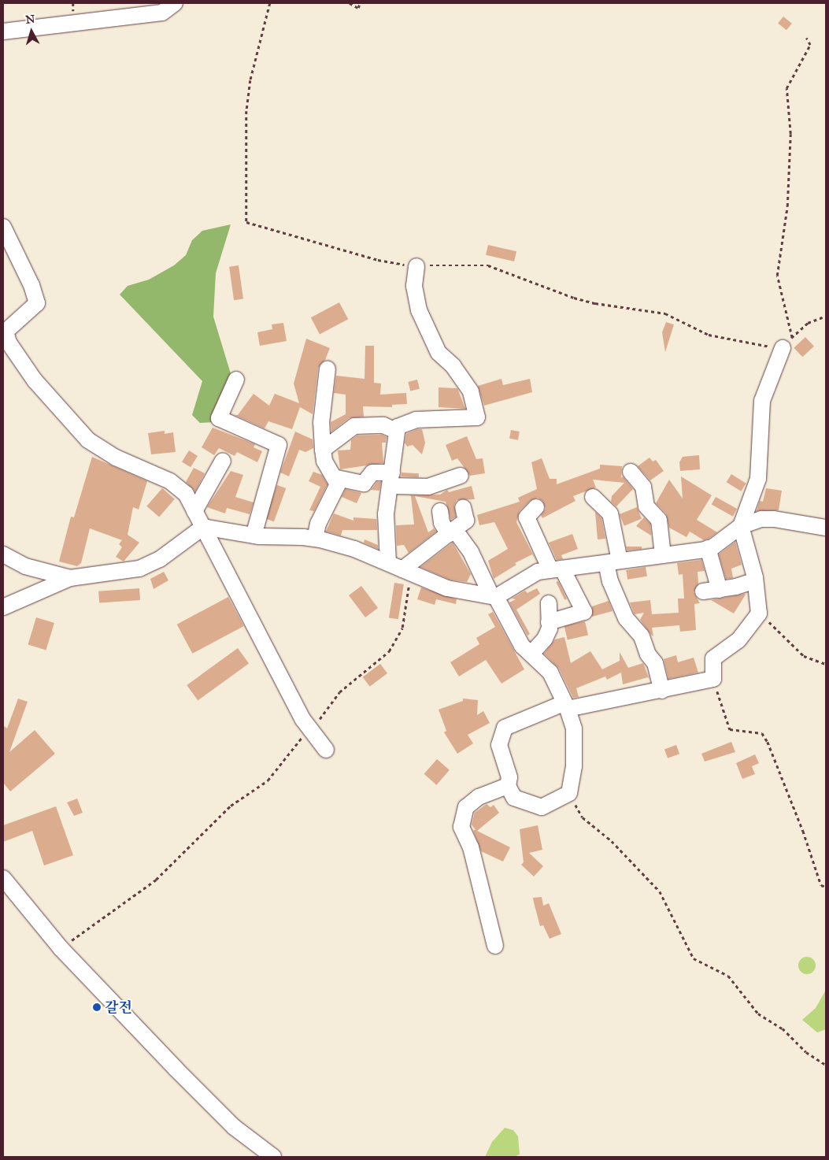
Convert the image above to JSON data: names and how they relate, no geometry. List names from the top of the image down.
{
  "places": ["갈전"],
  "north": "top"
}
